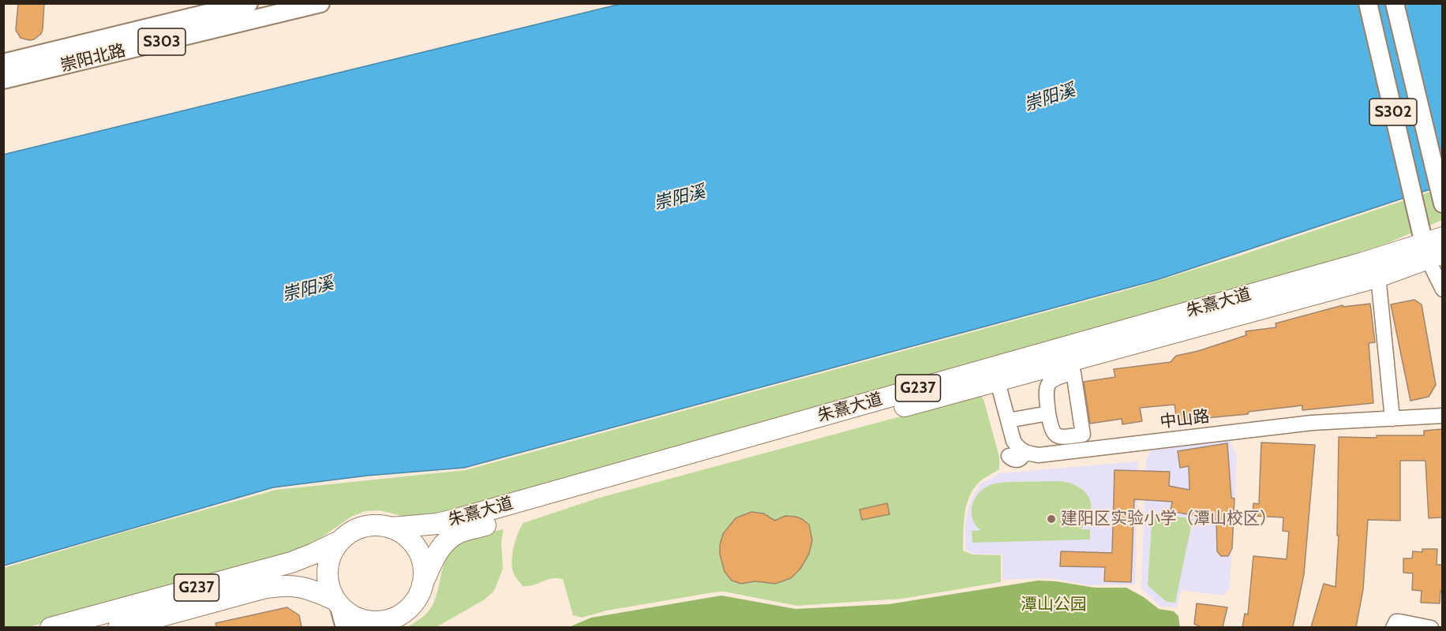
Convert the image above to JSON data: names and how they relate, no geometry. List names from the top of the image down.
{
  "streets": {
    "highway": ["朱熹大道", "G237"],
    "main road": ["S303", "崇阳北路", "S302"],
    "street": ["中山路"]
  },
  "crossings": [
    ["S302", "朱熹大道"],
    ["朱熹大道", "G237"],
    ["朱熹大道", "中山路"]
  ],
  "water": ["崇阳溪"],
  "parks": ["潭山公园"],
  "places": ["建阳区实验小学（潭山校区）"]
}
